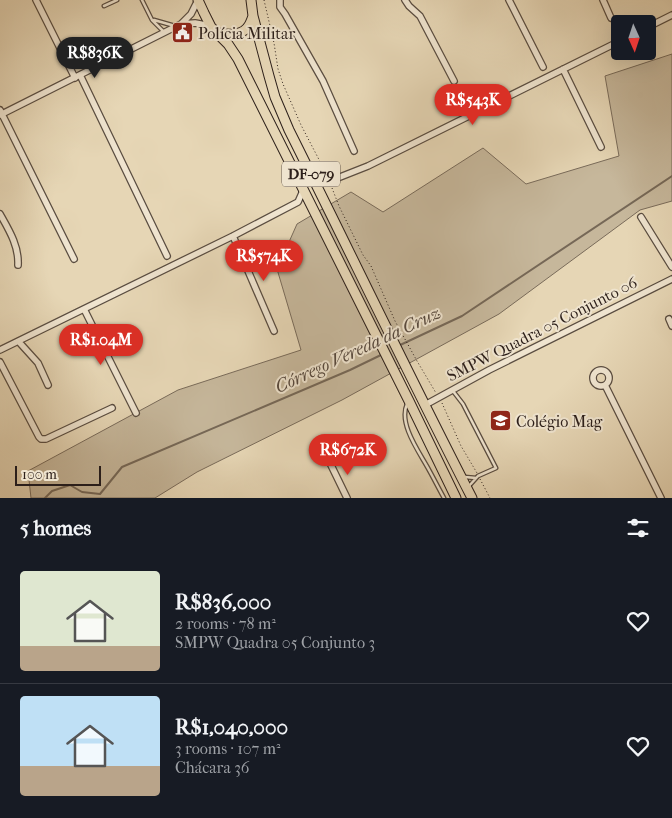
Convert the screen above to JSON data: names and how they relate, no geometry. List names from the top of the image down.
{
  "streets": {
    "main road": ["DF-079"],
    "street": ["SMPW Quadra 05 Conjunto 06"]
  },
  "crossings": [
    ["DF-079", "SMPW Quadra 05 Conjunto 06"]
  ],
  "water": ["Córrego Vereda da Cruz"],
  "places": {
    "public building": ["Polícia Militar"],
    "school or university": ["Colégio Mag"]
  },
  "scale_bar": "100 m",
  "north": "bottom",
  "page": {
    "price": [
      "R$836K",
      "R$543K",
      "R$574K",
      "R$1.04M",
      "R$672K"
    ],
    "scale": "100 m",
    "heading": "5 homes",
    "list": [
      {
        "name": "R$836,000",
        "note": "2 rooms · 78 m² · SMPW Quadra 05 Conjunto 3"
      },
      {
        "name": "R$1,040,000",
        "note": "3 rooms · 107 m² · Chácara 36"
      }
    ]
  }
}
